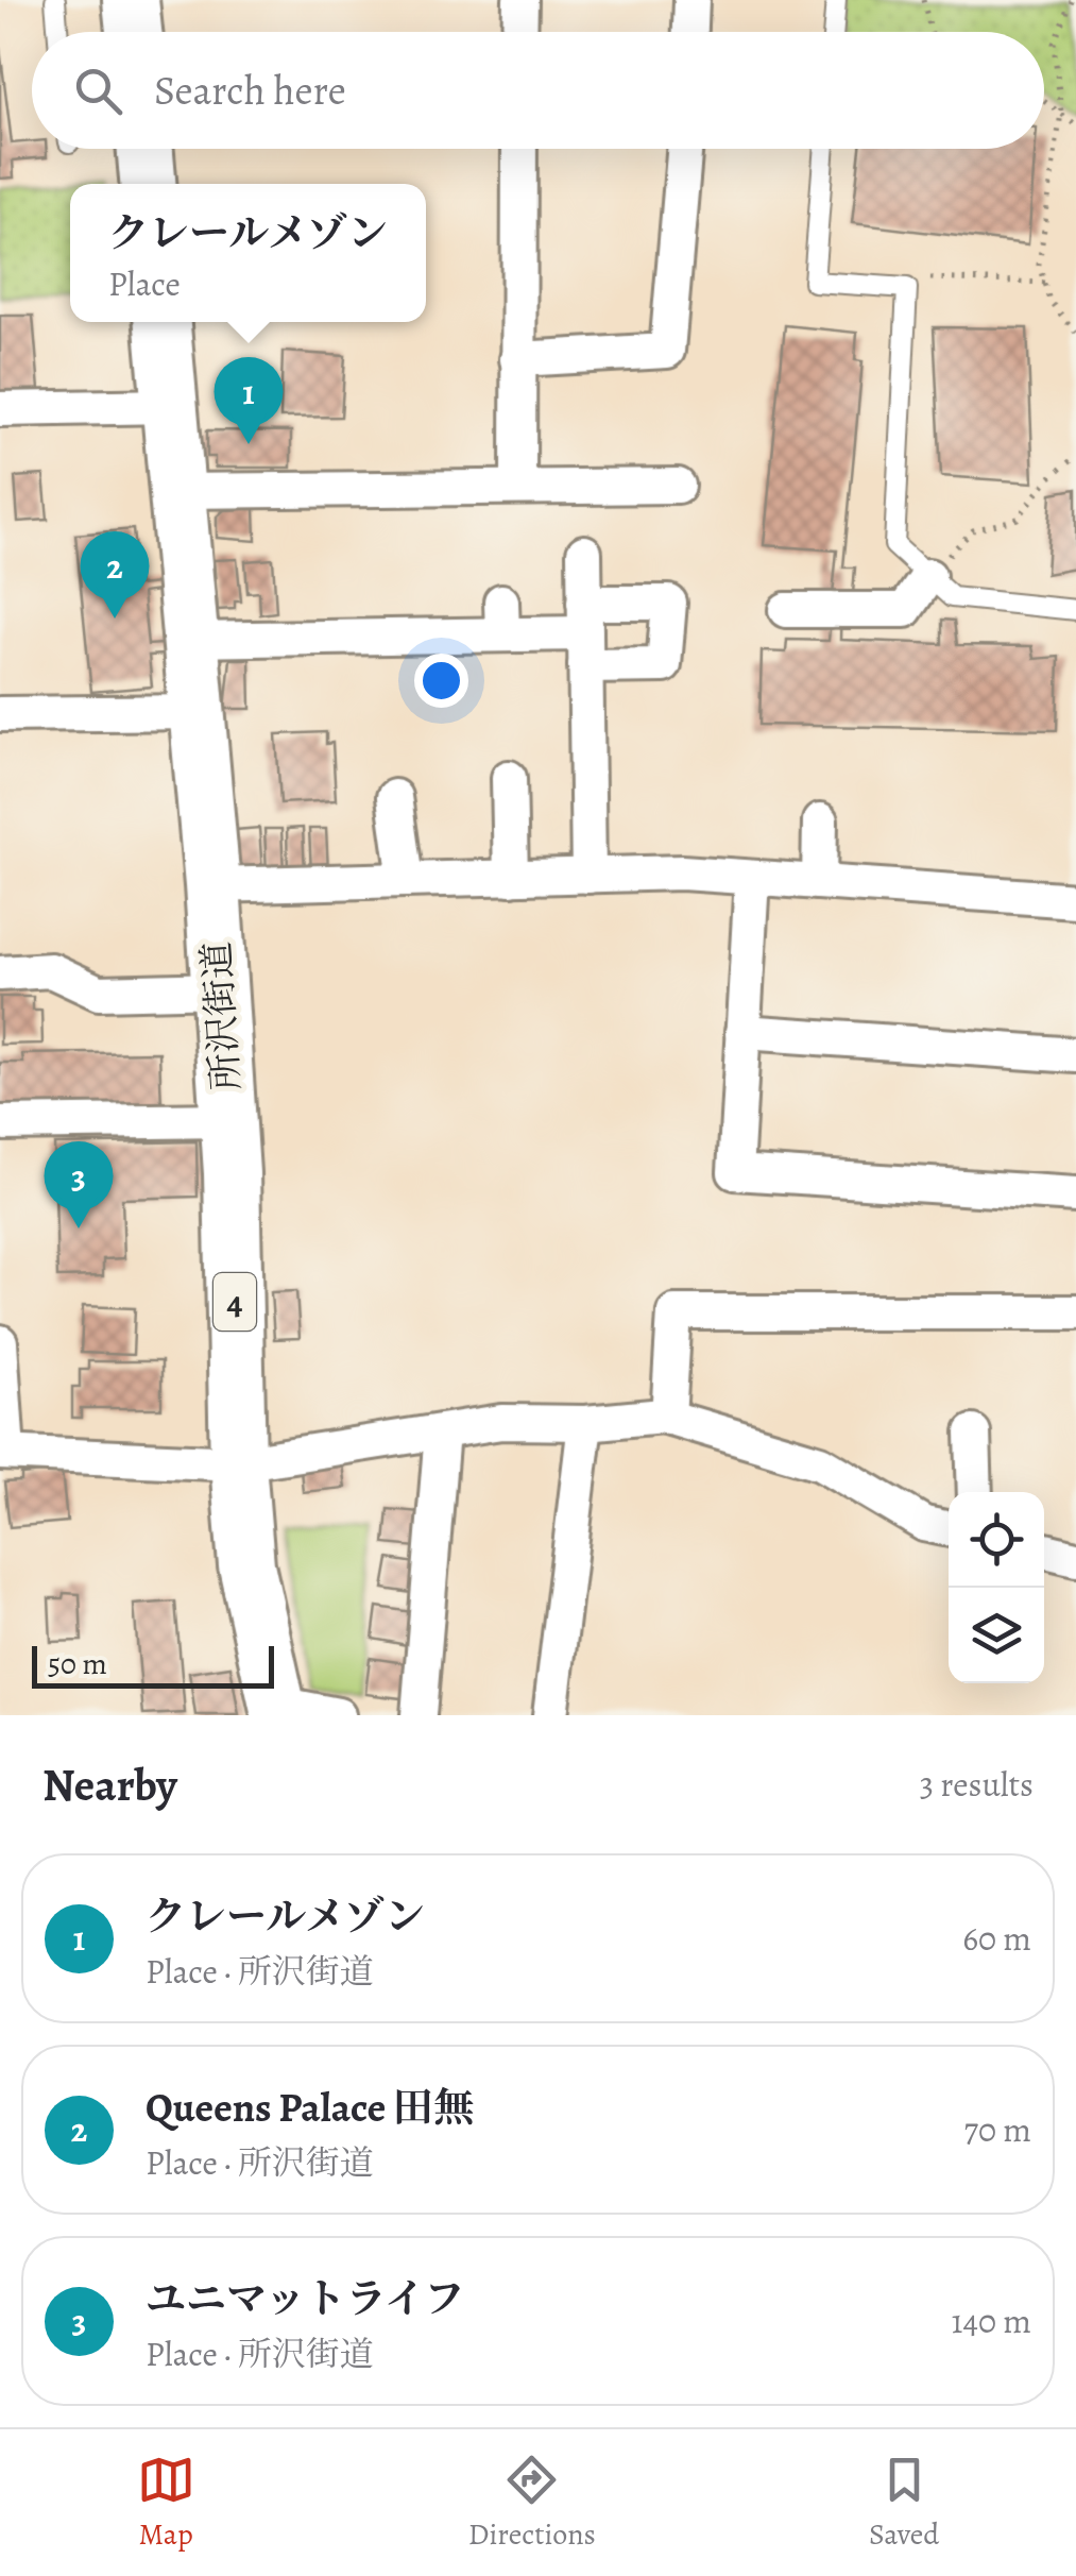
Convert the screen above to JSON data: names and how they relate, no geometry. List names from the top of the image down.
{
  "streets": {
    "main road": ["所沢街道", "4"]
  },
  "scale_bar": "50 m",
  "page": {
    "search": "Search here",
    "popup": ["クレールメゾン", "Place"],
    "pins": ["1", "2", "3"],
    "scale": "50 m",
    "heading": ["Nearby", "3 results"],
    "list": [
      {
        "mark": "1",
        "name": "クレールメゾン",
        "note": "Place · 所沢街道",
        "value": "60 m"
      },
      {
        "mark": "2",
        "name": "Queens Palace 田無",
        "note": "Place · 所沢街道",
        "value": "70 m"
      },
      {
        "mark": "3",
        "name": "ユニマットライフ",
        "note": "Place · 所沢街道",
        "value": "140 m"
      }
    ],
    "nav": ["Map", "Directions", "Saved"]
  }
}
